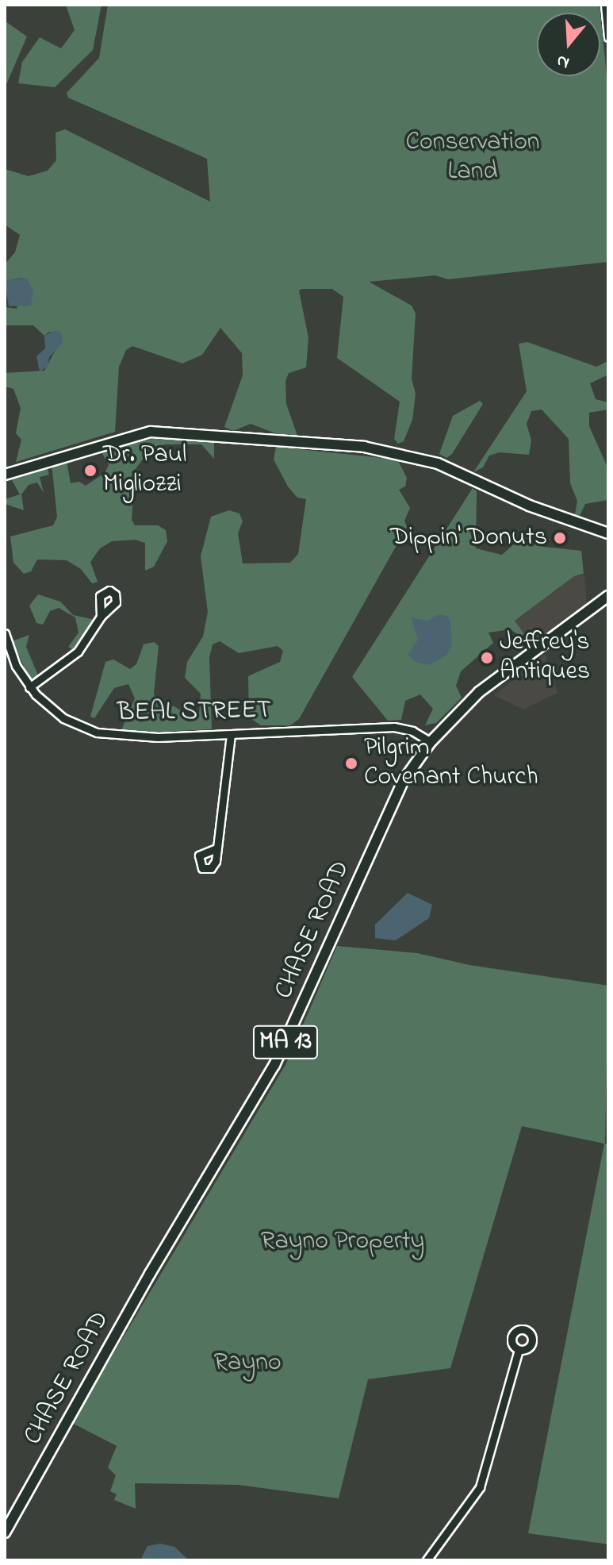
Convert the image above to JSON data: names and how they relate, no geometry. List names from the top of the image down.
{
  "streets": {
    "main road": ["CHASE ROAD", "MA 13"],
    "street": ["BEAL STREET"]
  },
  "crossings": [
    ["BEAL STREET", "CHASE ROAD"]
  ],
  "parks": ["Conservation Land", "Rayno Property", "Rayno"],
  "places": [
    "Dr. Paul Migliozzi",
    "Dippin' Donuts",
    "Jeffrey's Antiques",
    "Pilgrim Covenant Church"
  ],
  "north": "bottom"
}
